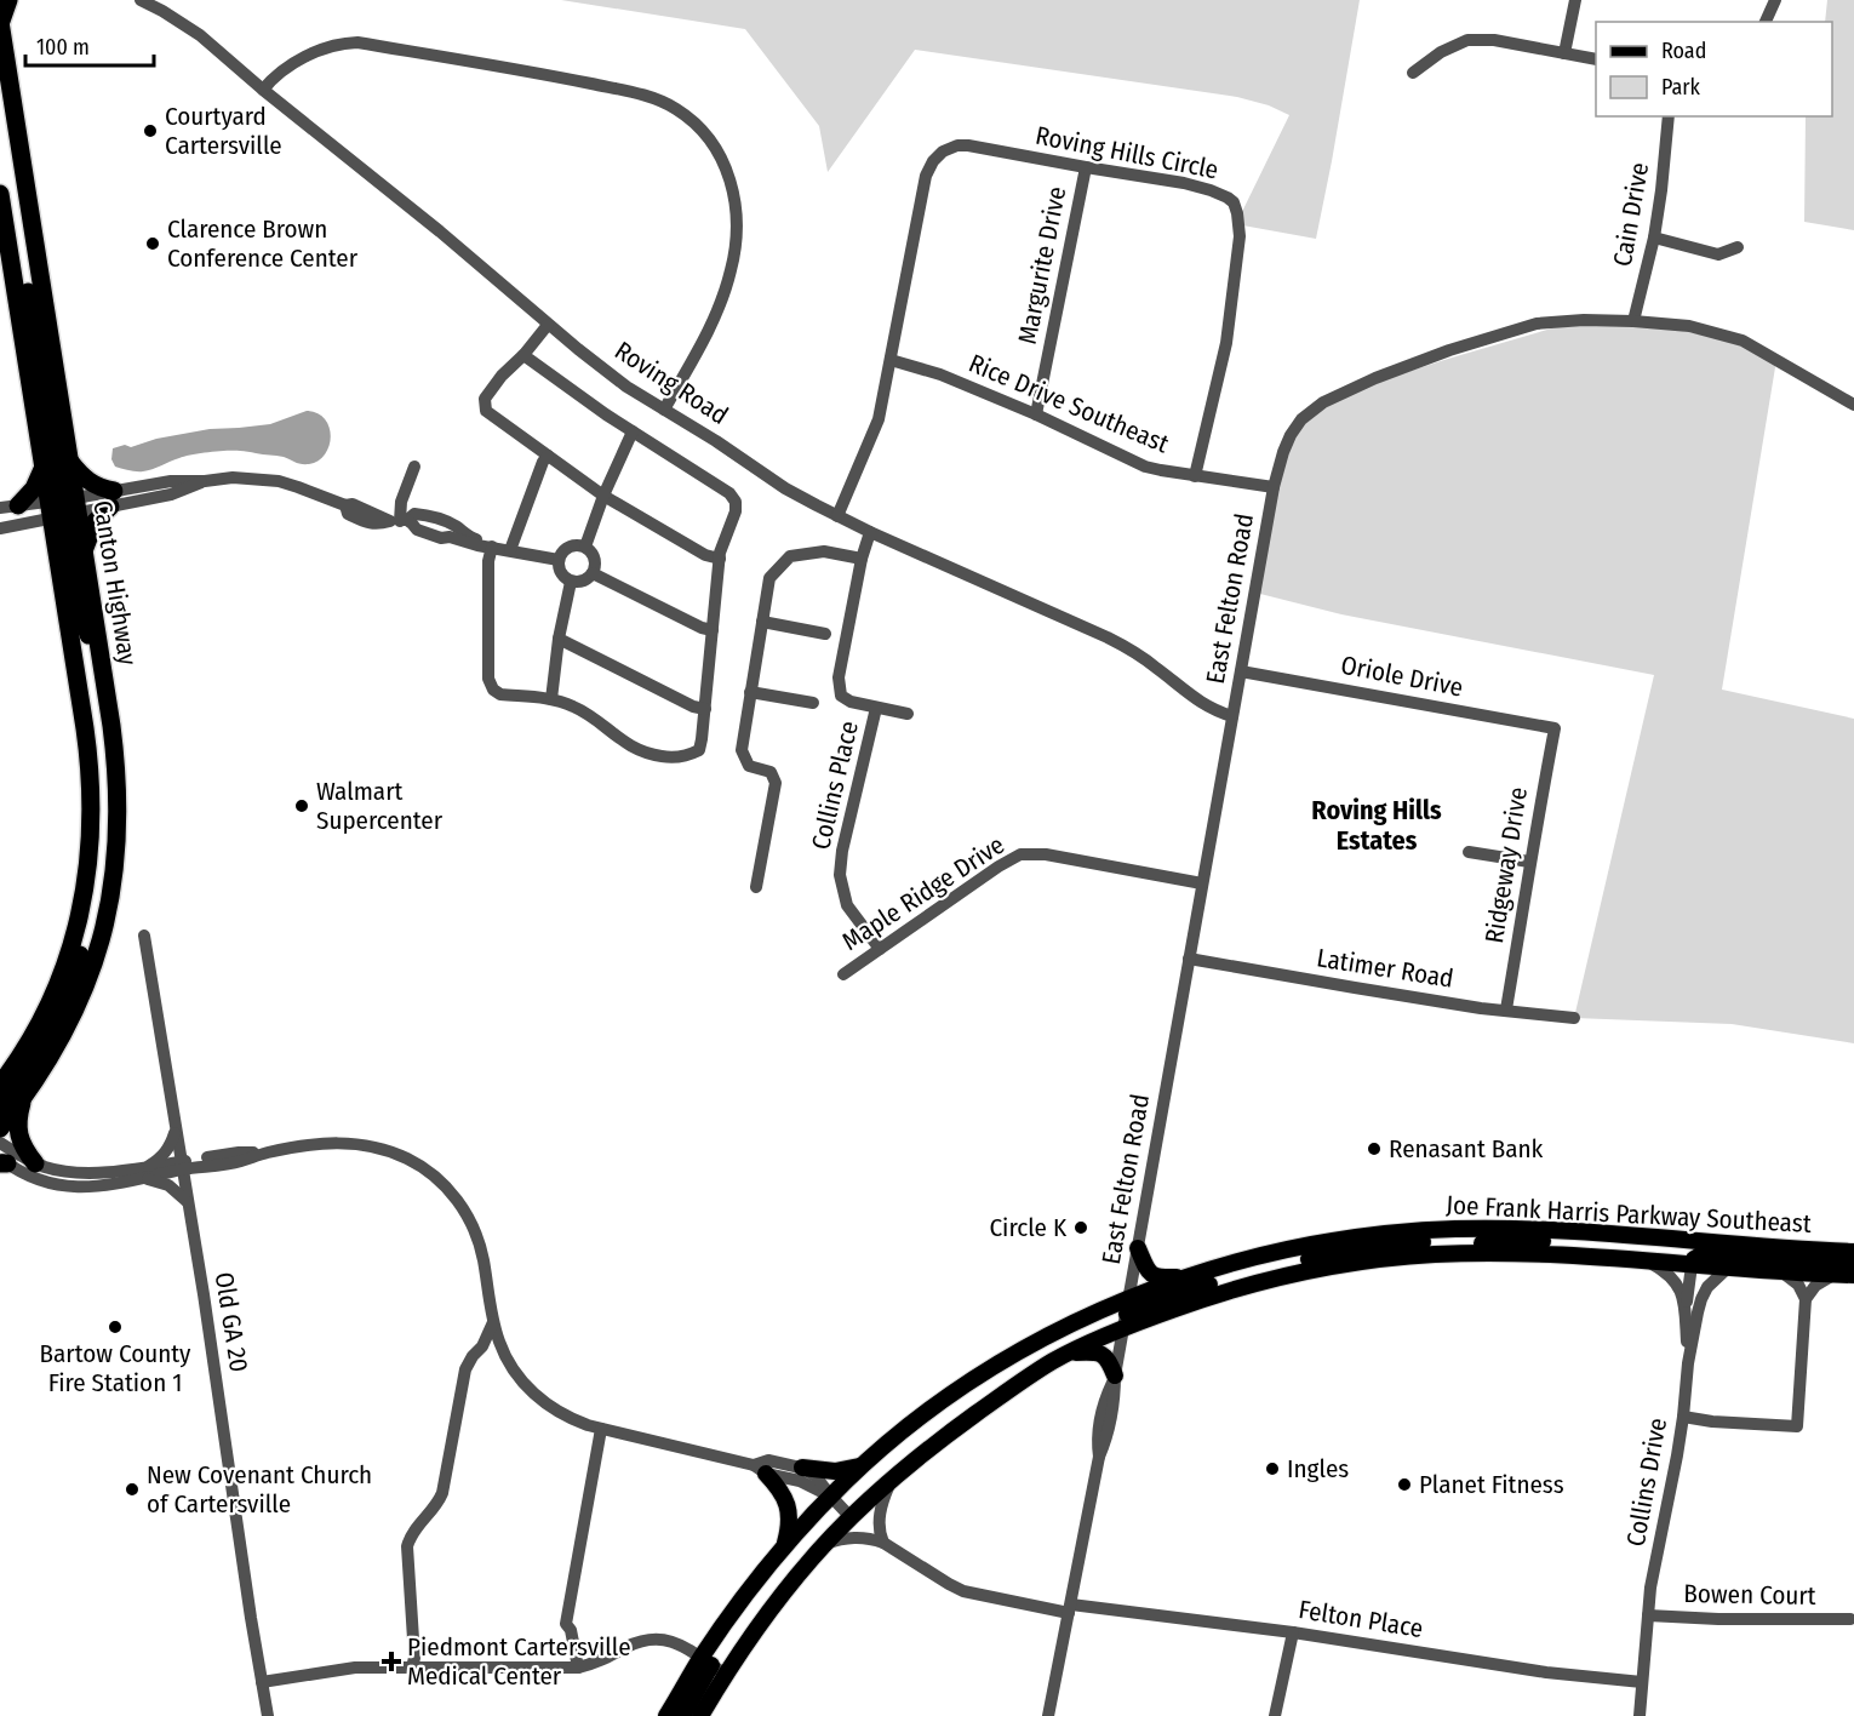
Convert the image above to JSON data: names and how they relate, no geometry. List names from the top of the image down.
{
  "streets": {
    "highway": ["Canton Highway"],
    "main road": ["Joe Frank Harris Parkway Southeast"],
    "street": [
      "Roving Hills Circle",
      "Cain Drive",
      "Margurite Drive",
      "Roving Road",
      "Rice Drive Southeast",
      "East Felton Road",
      "Oriole Drive",
      "Collins Place",
      "Ridgeway Drive",
      "Maple Ridge Drive",
      "Latimer Road",
      "Old GA 20",
      "Collins Drive",
      "Bowen Court",
      "Felton Place"
    ]
  },
  "crossings": [
    ["Roving Hills Circle", "Margurite Drive"],
    ["Roving Hills Circle", "Roving Road"],
    ["Roving Hills Circle", "Rice Drive Southeast"],
    ["Cain Drive", "East Felton Road"],
    ["Margurite Drive", "Rice Drive Southeast"],
    ["Roving Road", "East Felton Road"],
    ["Rice Drive Southeast", "East Felton Road"],
    ["East Felton Road", "Oriole Drive"],
    ["East Felton Road", "Maple Ridge Drive"],
    ["East Felton Road", "Latimer Road"],
    ["East Felton Road", "Joe Frank Harris Parkway Southeast"],
    ["East Felton Road", "Felton Place"],
    ["Oriole Drive", "Ridgeway Drive"],
    ["Collins Place", "Maple Ridge Drive"],
    ["Ridgeway Drive", "Latimer Road"],
    ["Joe Frank Harris Parkway Southeast", "Collins Drive"],
    ["Collins Drive", "Bowen Court"],
    ["Collins Drive", "Felton Place"]
  ],
  "districts": ["Roving Hills Estates"],
  "places": {
    "other": [
      "Courtyard Cartersville",
      "Clarence Brown Conference Center",
      "Walmart Supercenter",
      "Renasant Bank",
      "Circle K",
      "Bartow County Fire Station 1",
      "Ingles",
      "Planet Fitness",
      "New Covenant Church of Cartersville"
    ],
    "health": ["Piedmont Cartersville Medical Center"]
  },
  "legend": ["Road", "Park"],
  "scale_bar": "100 m"
}
